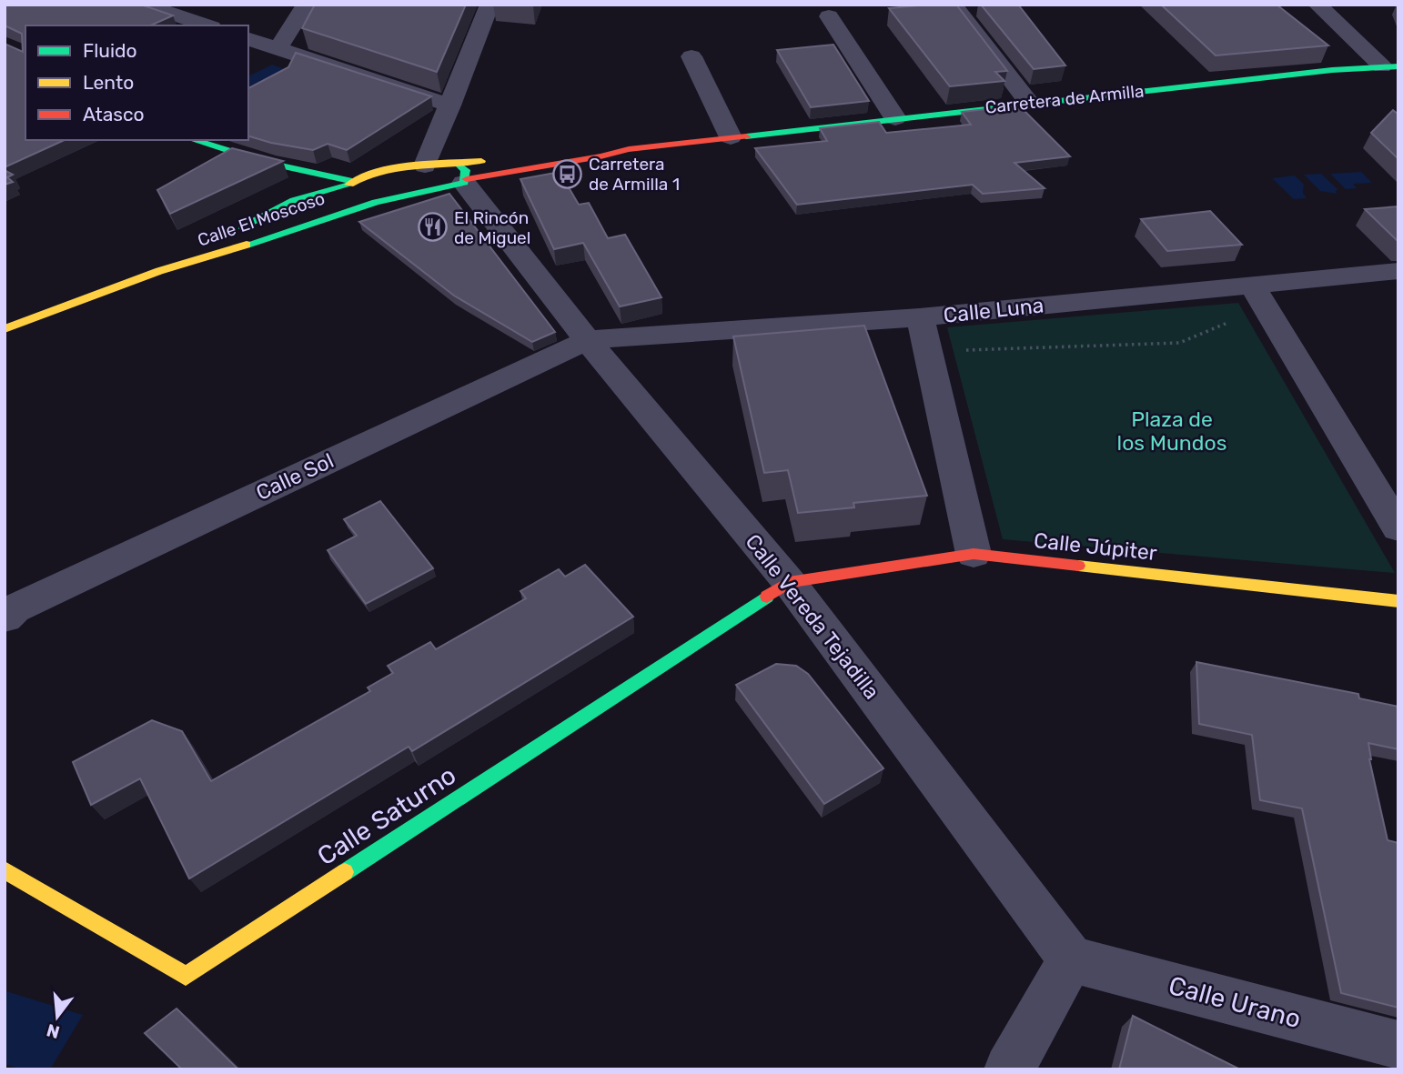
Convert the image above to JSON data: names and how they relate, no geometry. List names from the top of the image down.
{
  "streets": {
    "street": [
      "Carretera de Armilla",
      "Calle El Moscoso",
      "Calle Luna",
      "Calle Sol",
      "Calle Júpiter",
      "Calle Vereda Tejadilla",
      "Calle Saturno",
      "Calle Urano"
    ]
  },
  "crossings": [
    ["Carretera de Armilla", "Calle El Moscoso"],
    ["Carretera de Armilla", "Calle Vereda Tejadilla"],
    ["Calle El Moscoso", "Calle Vereda Tejadilla"],
    ["Calle Luna", "Calle Sol"],
    ["Calle Luna", "Calle Vereda Tejadilla"],
    ["Calle Sol", "Calle Vereda Tejadilla"],
    ["Calle Júpiter", "Calle Vereda Tejadilla"],
    ["Calle Júpiter", "Calle Saturno"],
    ["Calle Vereda Tejadilla", "Calle Saturno"],
    ["Calle Vereda Tejadilla", "Calle Urano"]
  ],
  "parks": ["Plaza de los Mundos"],
  "places": {
    "bus stop": ["Carretera de Armilla 1"],
    "restaurant": ["El Rincón de Miguel"]
  },
  "legend": ["Fluido", "Lento", "Atasco"],
  "north": "bottom"
}
